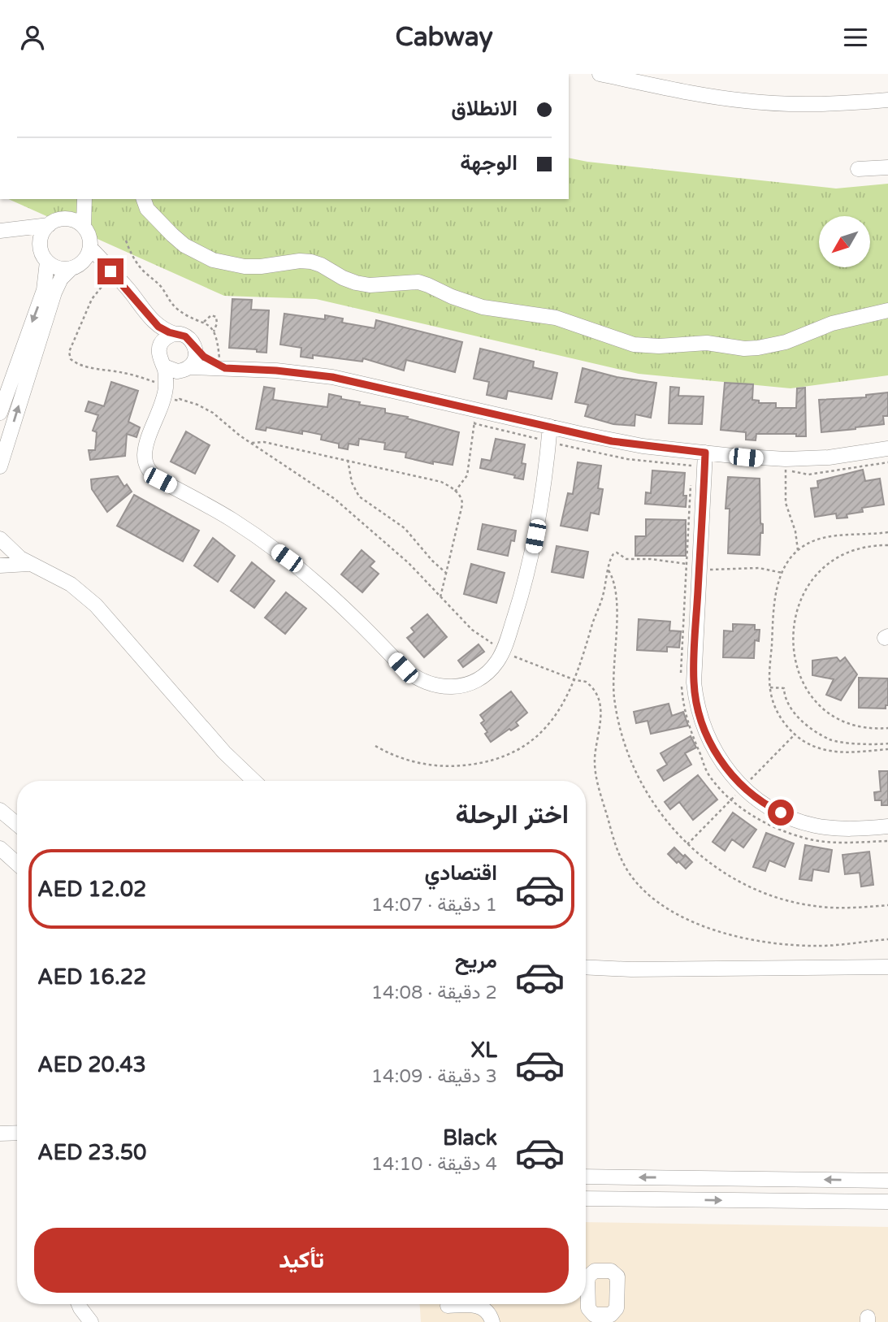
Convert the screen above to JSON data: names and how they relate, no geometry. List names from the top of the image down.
{
  "north": "bottom left",
  "page": {
    "header": "Cabway",
    "banner": ["الانطلاق", "الوجهة"],
    "heading": "اختر الرحلة",
    "list": [
      {
        "name": "اقتصادي",
        "note": "1 دقيقة · 14:07",
        "value": "AED 12.02"
      },
      {
        "name": "مريح",
        "note": "2 دقيقة · 14:08",
        "value": "AED 16.22"
      },
      {
        "name": "XL",
        "note": "3 دقيقة · 14:09",
        "value": "AED 20.43"
      },
      {
        "name": "Black",
        "note": "4 دقيقة · 14:10",
        "value": "AED 23.50"
      }
    ],
    "buttons": "تأكيد"
  }
}
